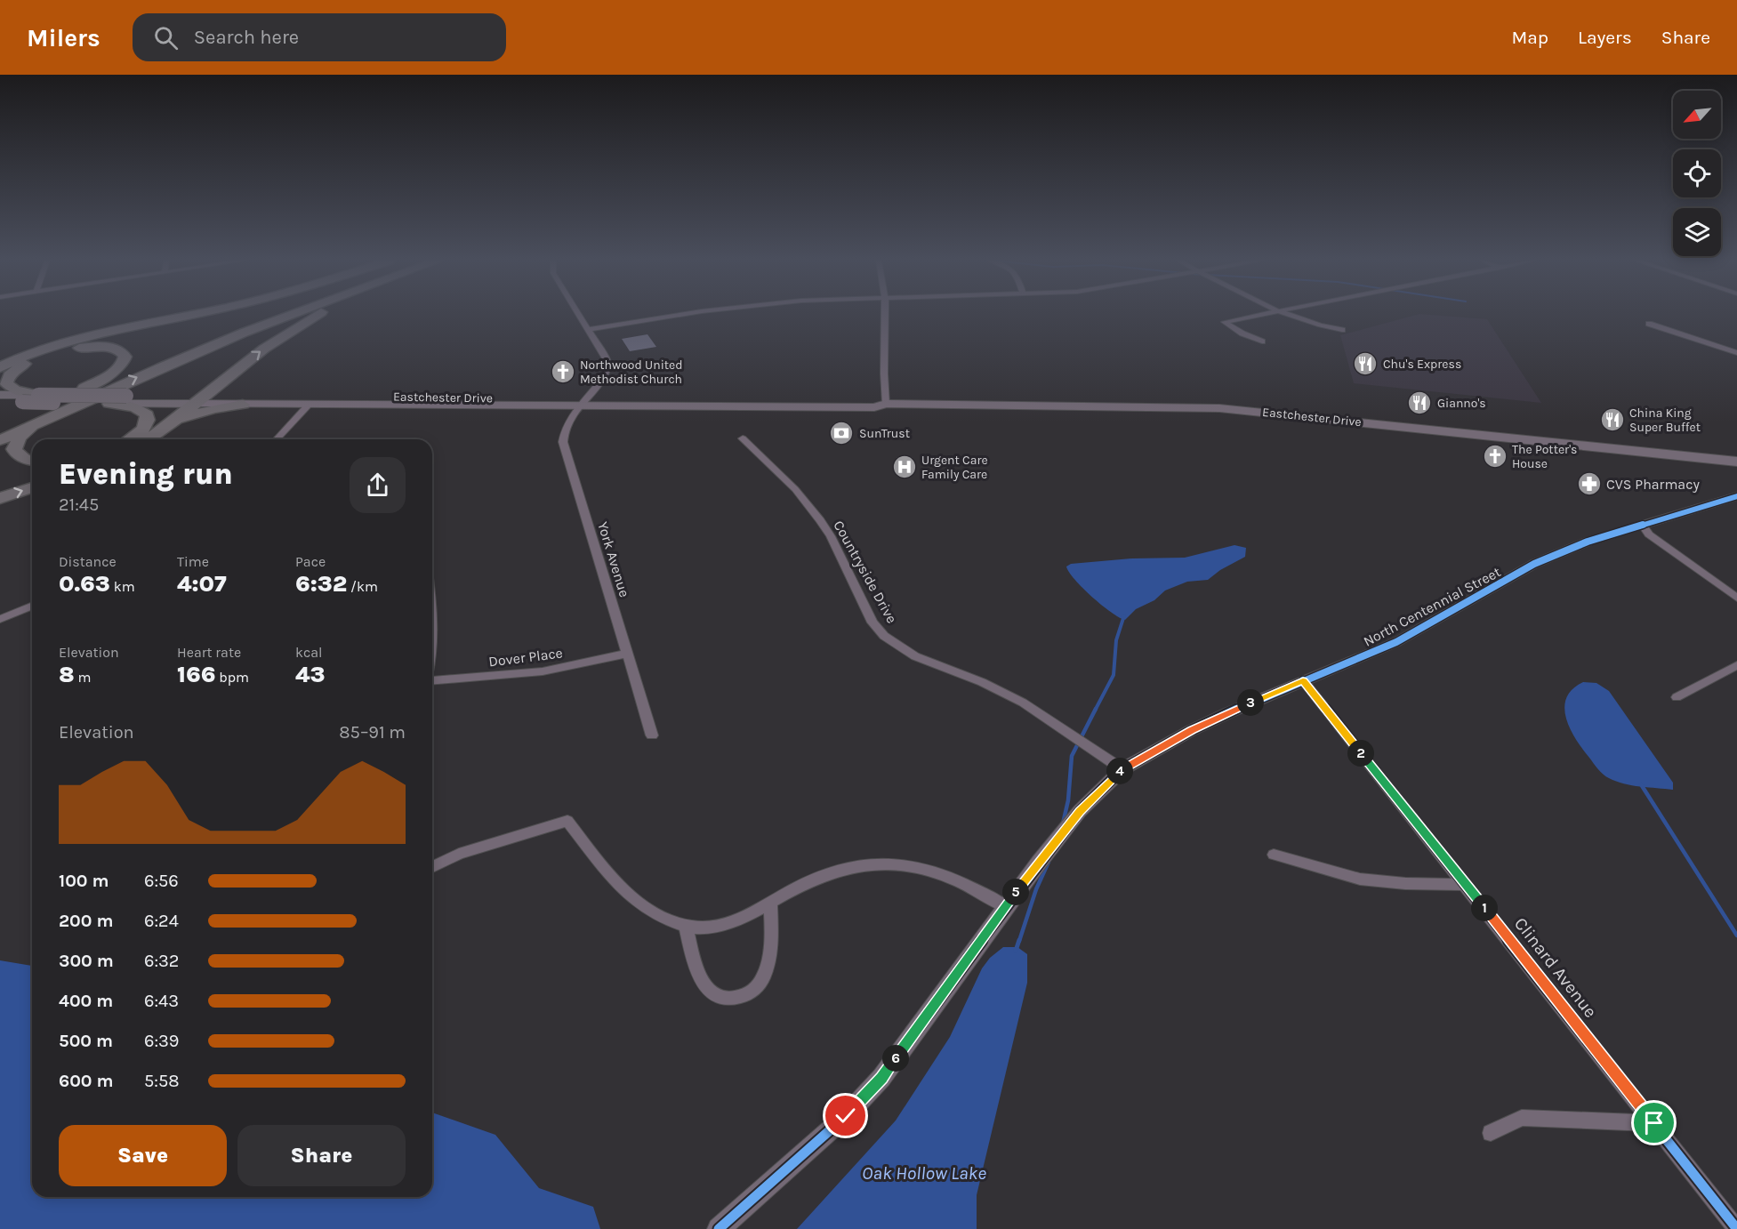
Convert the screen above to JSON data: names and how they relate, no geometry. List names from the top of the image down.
{
  "streets": {
    "highway": ["Eastchester Drive"],
    "street": [
      "York Avenue",
      "Countryside Drive",
      "North Centennial Street",
      "Dover Place",
      "Clinard Avenue"
    ]
  },
  "crossings": [
    ["Eastchester Drive", "York Avenue"],
    ["York Avenue", "Dover Place"],
    ["Countryside Drive", "North Centennial Street"],
    ["North Centennial Street", "Clinard Avenue"]
  ],
  "water": ["Oak Hollow Lake"],
  "places": {
    "restaurant": ["Chu's Express", "Gianno's", "China King Super Buffet"],
    "church": ["Northwood United Methodist Church", "The Potter's House"],
    "bank": ["SunTrust"],
    "hospital": ["Urgent Care Family Care"],
    "pharmacy": ["CVS Pharmacy"]
  },
  "north": "bottom left",
  "page": {
    "header": "Milers",
    "search": "Search here",
    "nav": ["Map", "Layers", "Share"],
    "heading": ["Evening run", "21:45"],
    "stats": [
      ["Distance", "0.63 km"],
      ["Time", "4:07"],
      ["Pace", "6:32 /km"],
      ["Elevation", "8 m"],
      ["Heart rate", "166 bpm"],
      ["kcal", "43"]
    ],
    "pins": [
      "3",
      "2",
      "4",
      "5",
      "1",
      "6"
    ],
    "chart": ["Elevation", "85–91 m"],
    "list": [
      {
        "name": "100 m",
        "note": "6:56"
      },
      {
        "name": "200 m",
        "note": "6:24"
      },
      {
        "name": "300 m",
        "note": "6:32"
      },
      {
        "name": "400 m",
        "note": "6:43"
      },
      {
        "name": "500 m",
        "note": "6:39"
      },
      {
        "name": "600 m",
        "note": "5:58"
      }
    ],
    "buttons": ["Save", "Share"]
  }
}
